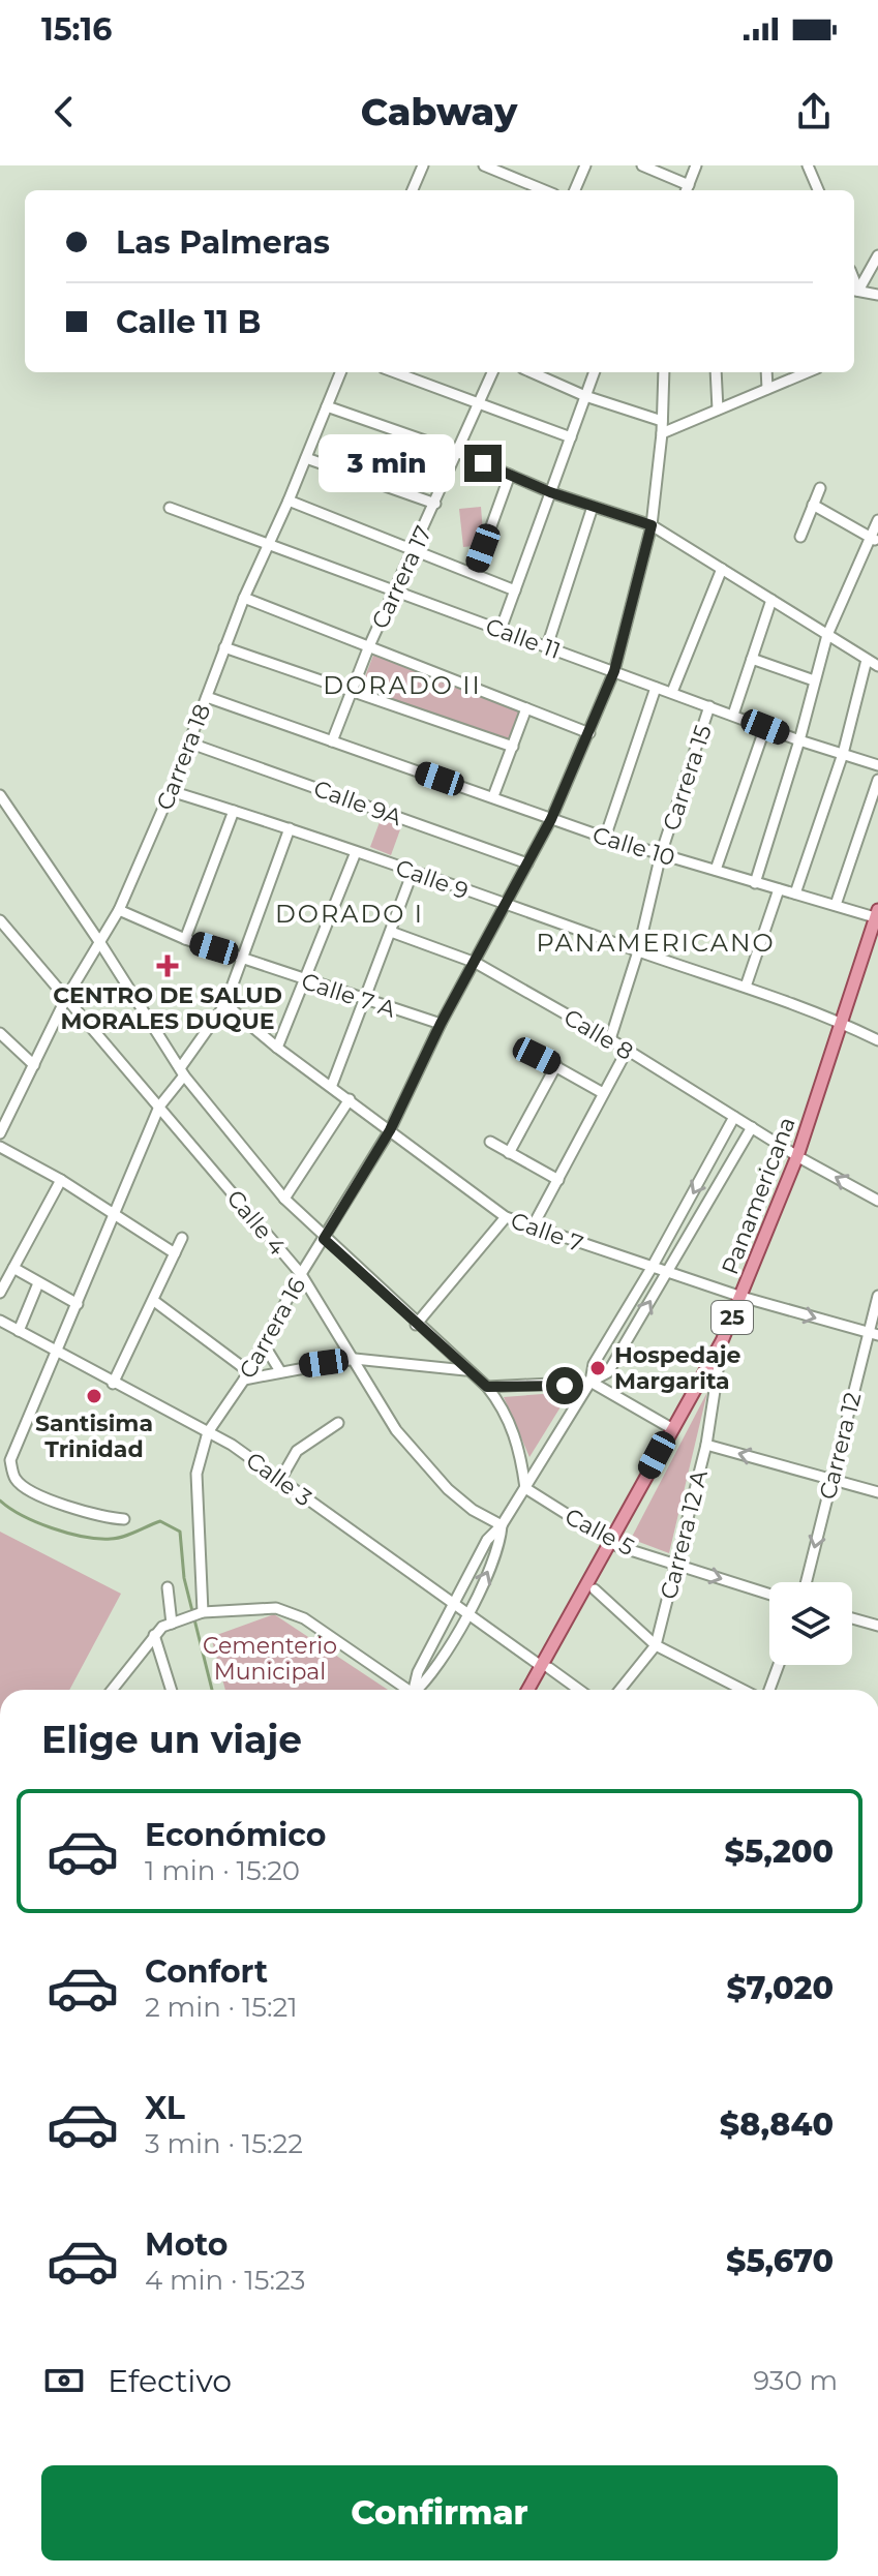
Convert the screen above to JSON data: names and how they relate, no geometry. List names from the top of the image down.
{
  "streets": {
    "main road": ["Panamericana", "25"],
    "street": [
      "Carrera 17",
      "Calle 11",
      "Carrera 18",
      "Carrera 15",
      "Calle 9A",
      "Calle 10",
      "Calle 9",
      "Calle 7 A",
      "Calle 8",
      "Calle 4",
      "Calle 7",
      "Carrera 16",
      "Carrera 12",
      "Calle 3",
      "Calle 5",
      "Carrera 12 A"
    ]
  },
  "crossings": [
    ["Carrera 17", "Calle 11"],
    ["Carrera 17", "Calle 10"],
    ["Calle 11", "Carrera 18"],
    ["Calle 11", "Carrera 15"],
    ["Calle 11", "Carrera 16"],
    ["Carrera 18", "Calle 9A"],
    ["Carrera 18", "Calle 10"],
    ["Carrera 18", "Calle 9"],
    ["Carrera 18", "Calle 7 A"],
    ["Carrera 18", "Calle 4"],
    ["Carrera 15", "Calle 10"],
    ["Carrera 15", "Calle 9"],
    ["Carrera 15", "Calle 8"],
    ["Calle 9A", "Carrera 16"],
    ["Calle 10", "Panamericana"],
    ["Calle 10", "Carrera 16"],
    ["Calle 9", "Panamericana"],
    ["Calle 9", "Carrera 16"],
    ["Calle 7 A", "Carrera 16"],
    ["Calle 8", "Panamericana"],
    ["Calle 8", "Carrera 16"],
    ["Panamericana", "Calle 7"],
    ["Panamericana", "Calle 3"],
    ["Panamericana", "Calle 5"],
    ["Panamericana", "Carrera 12 A"],
    ["Calle 4", "Carrera 16"],
    ["Calle 7", "Carrera 16"],
    ["Calle 7", "Carrera 12"],
    ["Carrera 16", "Calle 3"],
    ["Calle 5", "Carrera 12 A"]
  ],
  "one_way": ["Carrera 12", "Calle 5"],
  "districts": ["DORADO II", "DORADO I", "PANAMERICANO"],
  "parks": ["Cementerio Municipal"],
  "places": {
    "health": ["CENTRO DE SALUD MORALES DUQUE"],
    "other": ["Hospedaje Margarita", "Santisima Trinidad"]
  },
  "page": {
    "status": "15:16",
    "header": "Cabway",
    "banner": ["Las Palmeras", "Calle 11 B"],
    "bubble": "3 min",
    "heading": "Elige un viaje",
    "list": [
      {
        "name": "Económico",
        "note": "1 min · 15:20",
        "value": "$5,200"
      },
      {
        "name": "Confort",
        "note": "2 min · 15:21",
        "value": "$7,020"
      },
      {
        "name": "XL",
        "note": "3 min · 15:22",
        "value": "$8,840"
      },
      {
        "name": "Moto",
        "note": "4 min · 15:23",
        "value": "$5,670"
      }
    ],
    "pay": ["Efectivo", "930 m"],
    "buttons": "Confirmar"
  }
}
